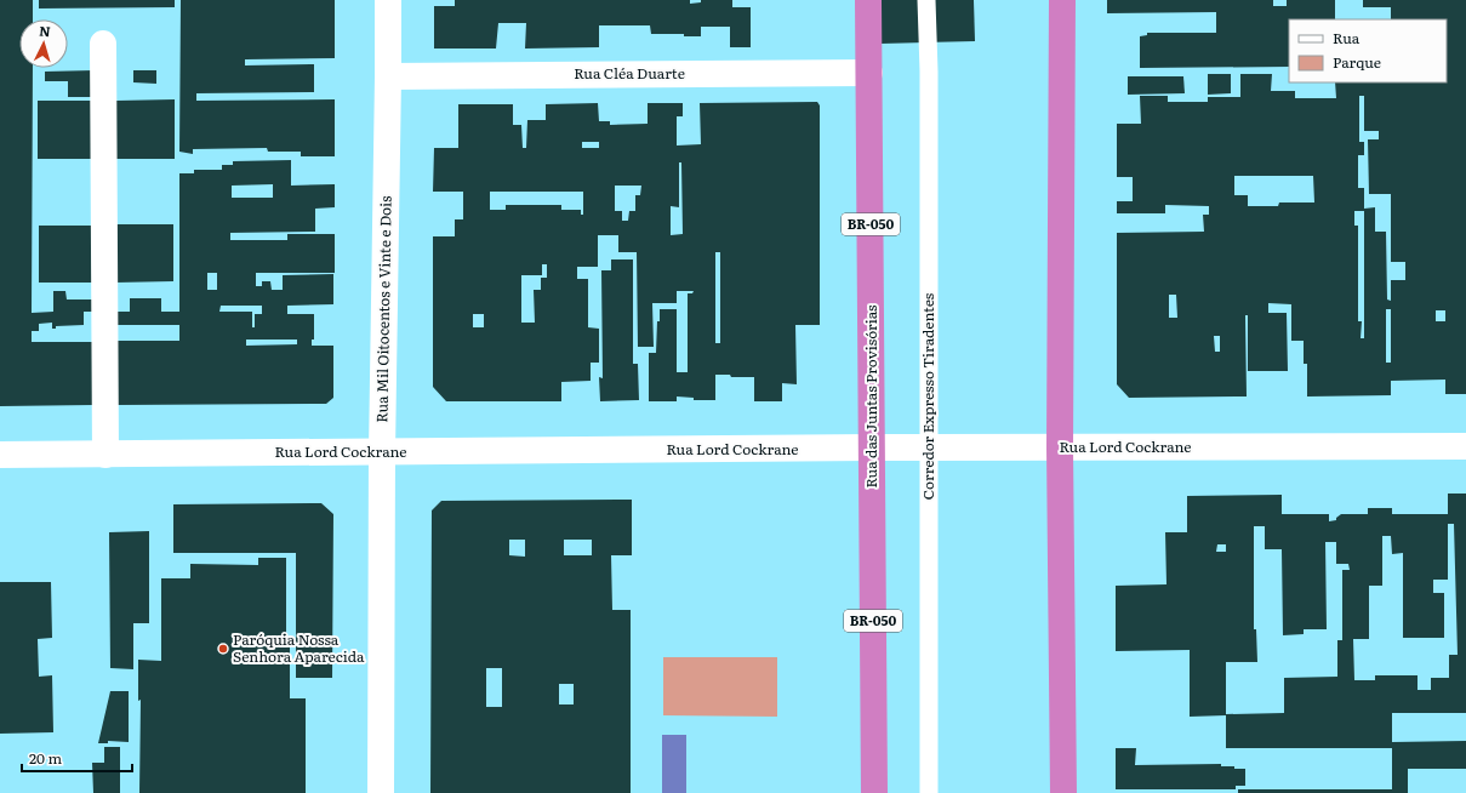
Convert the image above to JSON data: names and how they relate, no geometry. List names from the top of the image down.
{
  "streets": {
    "highway": ["BR-050", "Rua das Juntas Provisórias"],
    "street": ["Rua Cléa Duarte", "Rua Mil Oitocentos e Vinte e Dois", "Rua Lord Cockrane"],
    "lane": ["Corredor Expresso Tiradentes"]
  },
  "crossings": [
    ["Rua Cléa Duarte", "Rua Mil Oitocentos e Vinte e Dois"],
    ["Rua Cléa Duarte", "Rua das Juntas Provisórias"],
    ["Rua Mil Oitocentos e Vinte e Dois", "Rua Lord Cockrane"],
    ["Rua das Juntas Provisórias", "Rua Lord Cockrane"]
  ],
  "places": ["Paróquia Nossa Senhora Aparecida"],
  "legend": ["Rua", "Parque"],
  "scale_bar": "20 m",
  "north": "top"
}
